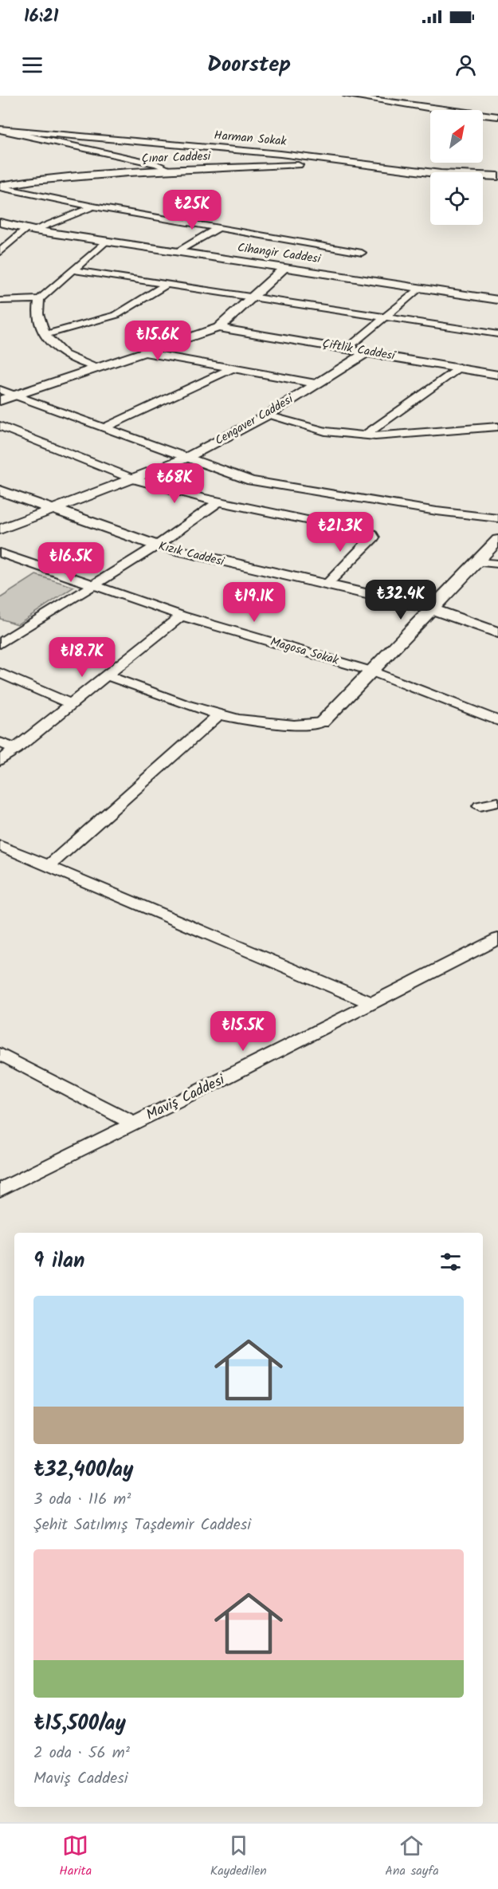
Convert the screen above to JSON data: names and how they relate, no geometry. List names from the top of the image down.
{
  "streets": {
    "street": [
      "Harman Sokak",
      "Çınar Caddesi",
      "Cihangir Caddesi",
      "Çiftlik Caddesi",
      "Cengaver Caddesi",
      "Kızık Caddesi",
      "Magosa Sokak",
      "Maviş Caddesi"
    ]
  },
  "crossings": [
    ["Harman Sokak", "Çınar Caddesi"],
    ["Çiftlik Caddesi", "Cengaver Caddesi"],
    ["Cengaver Caddesi", "Kızık Caddesi"]
  ],
  "north": "top right",
  "page": {
    "status": "16:21",
    "header": "Doorstep",
    "price": [
      "₺25K",
      "₺15.6K",
      "₺68K",
      "₺21.3K",
      "₺16.5K",
      "₺32.4K",
      "₺19.1K",
      "₺18.7K",
      "₺15.5K"
    ],
    "heading": "9 ilan",
    "list": [
      {
        "name": "₺32,400/ay",
        "note": "3 oda · 116 m² · Şehit Satılmış Taşdemir Caddesi"
      },
      {
        "name": "₺15,500/ay",
        "note": "2 oda · 56 m² · Maviş Caddesi"
      }
    ],
    "tabs": ["Harita", "Kaydedilen", "Ana sayfa"]
  }
}
